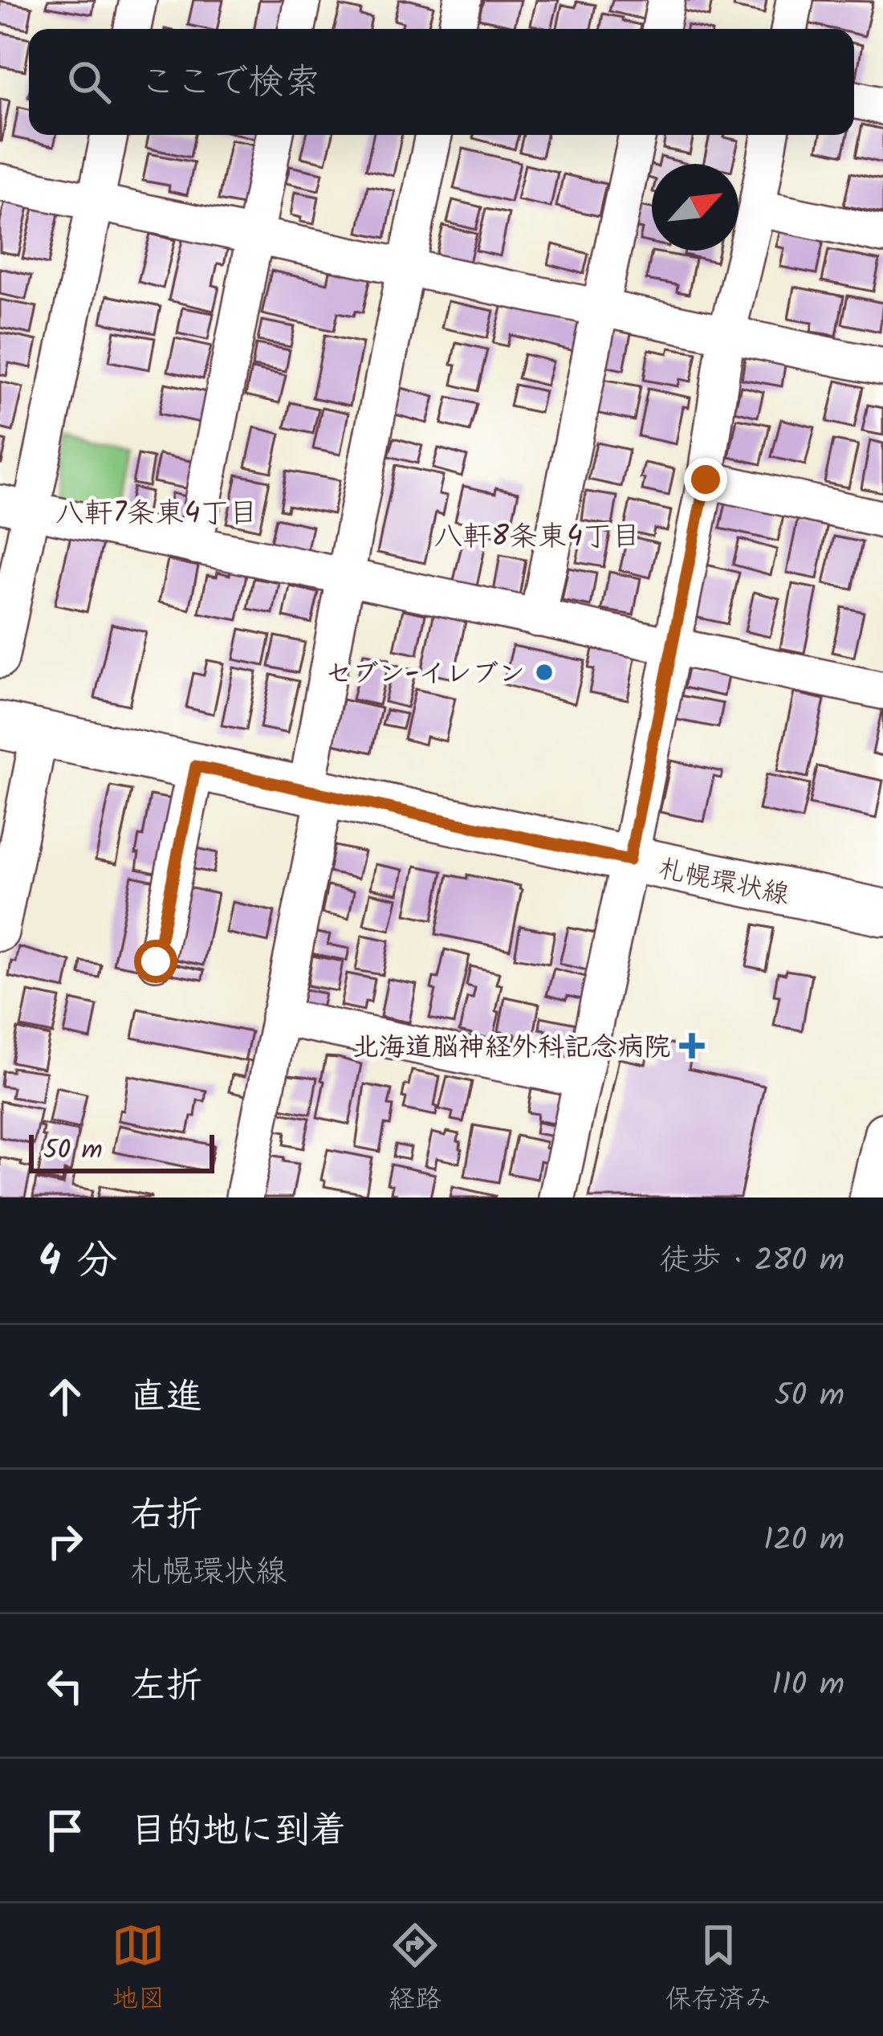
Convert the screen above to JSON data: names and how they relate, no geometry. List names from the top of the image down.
{
  "streets": {
    "main road": ["札幌環状線"]
  },
  "districts": ["八軒7条東4丁目", "八軒8条東4丁目"],
  "places": {
    "other": ["セブン-イレブン"],
    "health": ["北海道脳神経外科記念病院"]
  },
  "scale_bar": "50 m",
  "north": "top right",
  "page": {
    "search": "ここで検索",
    "scale": "50 m",
    "heading": ["4 分", "徒歩 · 280 m"],
    "list": [
      ["直進", "50 m"],
      ["右折", "札幌環状線", "120 m"],
      ["左折", "110 m"],
      "目的地に到着"
    ],
    "nav": ["地図", "経路", "保存済み"]
  }
}
